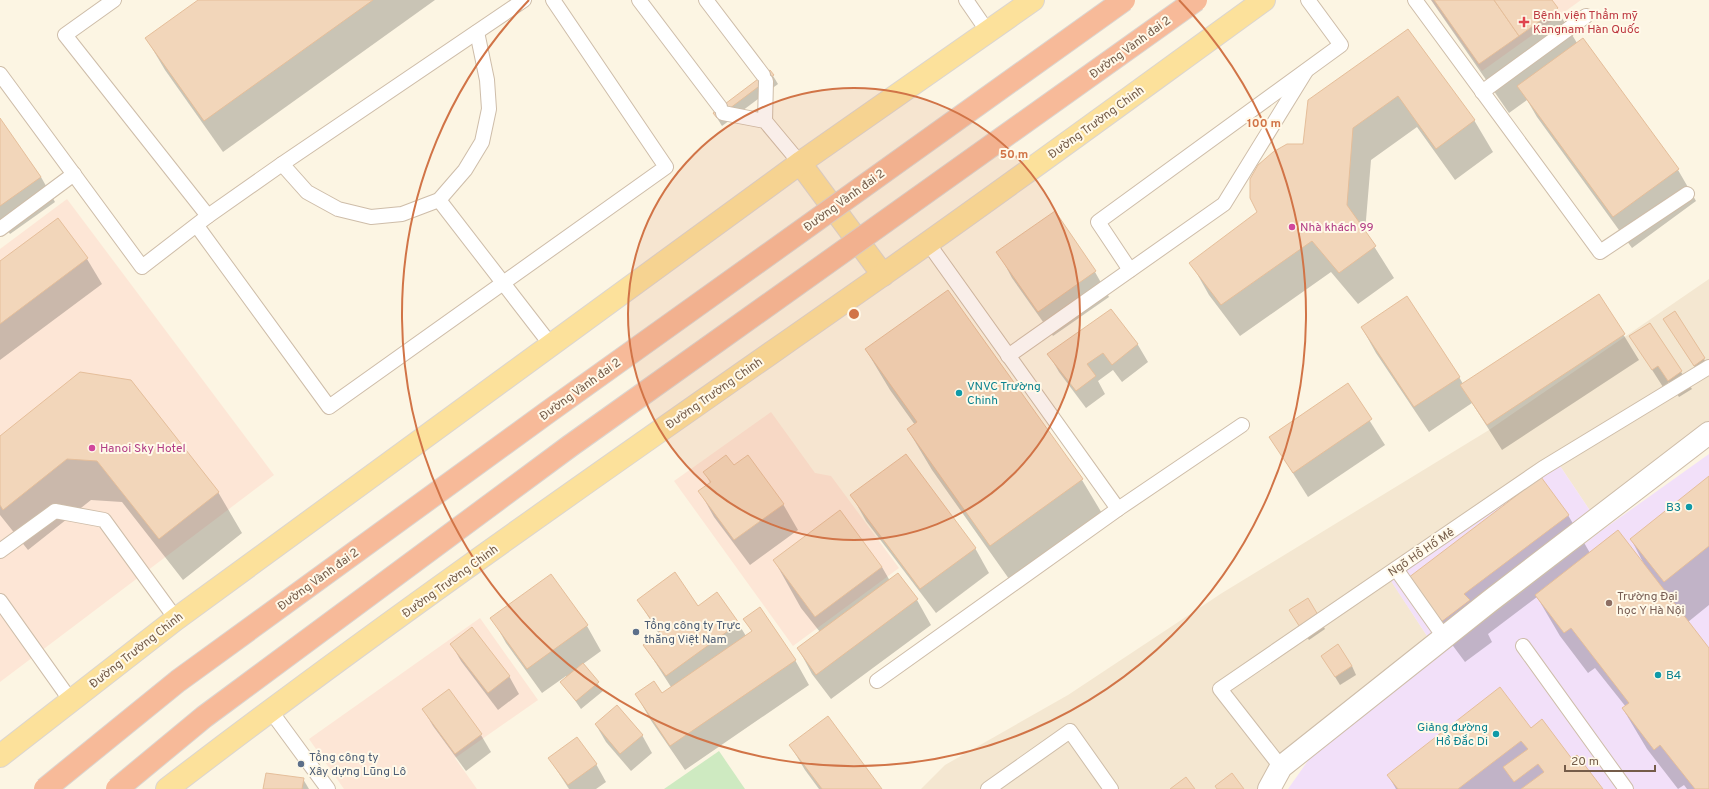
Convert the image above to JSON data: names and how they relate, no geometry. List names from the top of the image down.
{
  "streets": {
    "highway": ["Đường Vành đai 2"],
    "main road": ["Đường Trường Chinh"],
    "lane": ["Ngõ Hồ Hố Mẻ"]
  },
  "places": {
    "health": ["Bệnh viện Thẩm mỹ Kangnam Hàn Quốc"],
    "other": [
      "Nhà khách 99",
      "VNVC Trường Chinh",
      "Hanoi Sky Hotel",
      "B3",
      "Trường Đại học Y Hà Nội",
      "Tổng công ty Trực thăng Việt Nam",
      "B4",
      "Giảng đường Hồ Đắc Di",
      "Tổng công ty Xây dựng Lũng Lô"
    ]
  },
  "scale_bar": "20 m",
  "rings": ["100 m", "50 m"]
}
